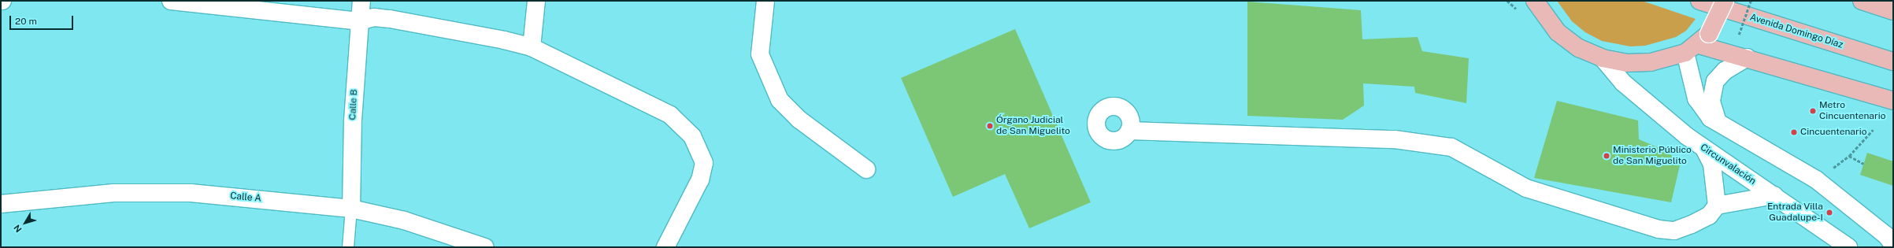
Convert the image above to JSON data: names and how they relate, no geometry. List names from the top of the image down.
{
  "streets": {
    "main road": ["Avenida Domingo Díaz"],
    "street": ["Calle B", "Circunvalación", "Calle A"]
  },
  "crossings": [
    ["Calle B", "Calle A"]
  ],
  "places": [
    "Metro Cincuentenario",
    "Órgano Judicial de San Miguelito",
    "Cincuentenario",
    "Ministerio Público de San Miguelito",
    "Entrada Villa Guadalupe-I"
  ],
  "scale_bar": "20 m",
  "north": "bottom left"
}
